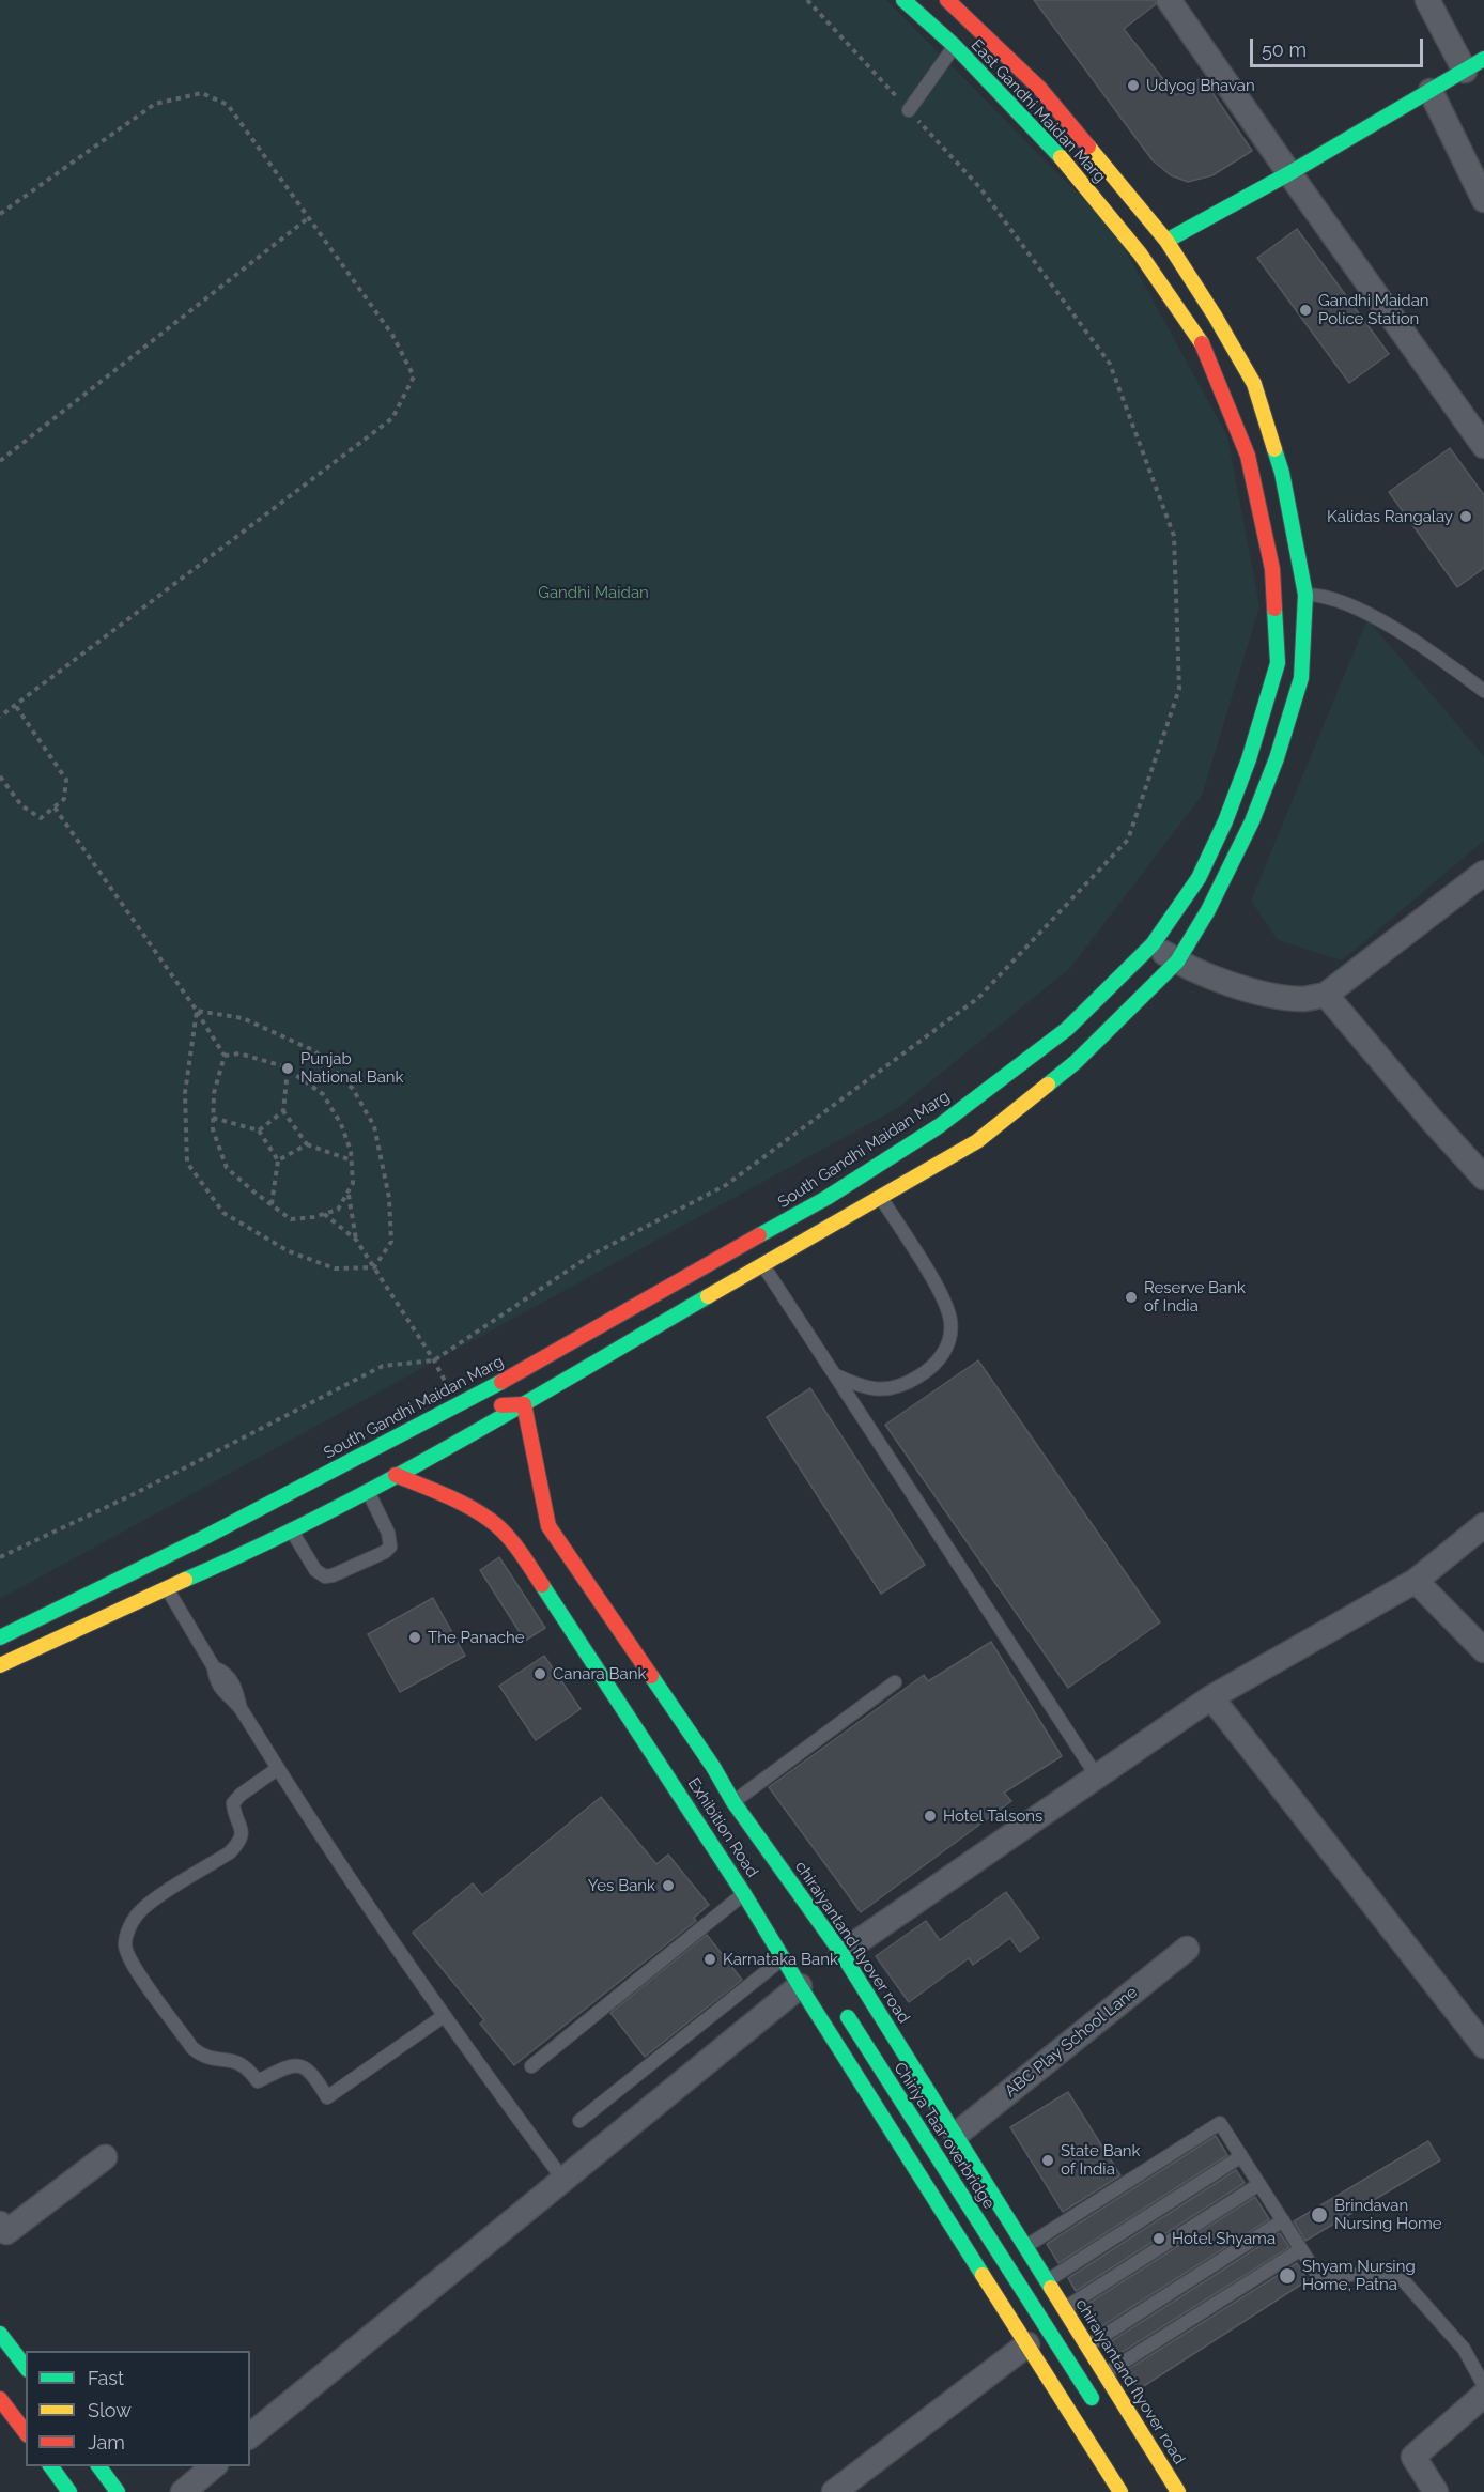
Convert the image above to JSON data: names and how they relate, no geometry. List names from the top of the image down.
{
  "streets": {
    "main road": [
      "East Gandhi Maidan Marg",
      "South Gandhi Maidan Marg",
      "Exhibition Road",
      "chiraiyantand flyover road",
      "Chiriya Taar overbridge"
    ],
    "street": ["ABC Play School Lane"]
  },
  "crossings": [
    ["East Gandhi Maidan Marg", "South Gandhi Maidan Marg"],
    ["chiraiyantand flyover road", "ABC Play School Lane"]
  ],
  "parks": ["Gandhi Maidan"],
  "places": [
    "Udyog Bhavan",
    "Gandhi Maidan Police Station",
    "Kalidas Rangalay",
    "Punjab National Bank",
    "Reserve Bank of India",
    "The Panache",
    "Canara Bank",
    "Hotel Talsons",
    "Yes Bank",
    "Karnataka Bank",
    "State Bank of India",
    "Brindavan Nursing Home",
    "Hotel Shyama",
    "Shyam Nursing Home, Patna"
  ],
  "legend": ["Fast", "Slow", "Jam"],
  "scale_bar": "50 m"
}
